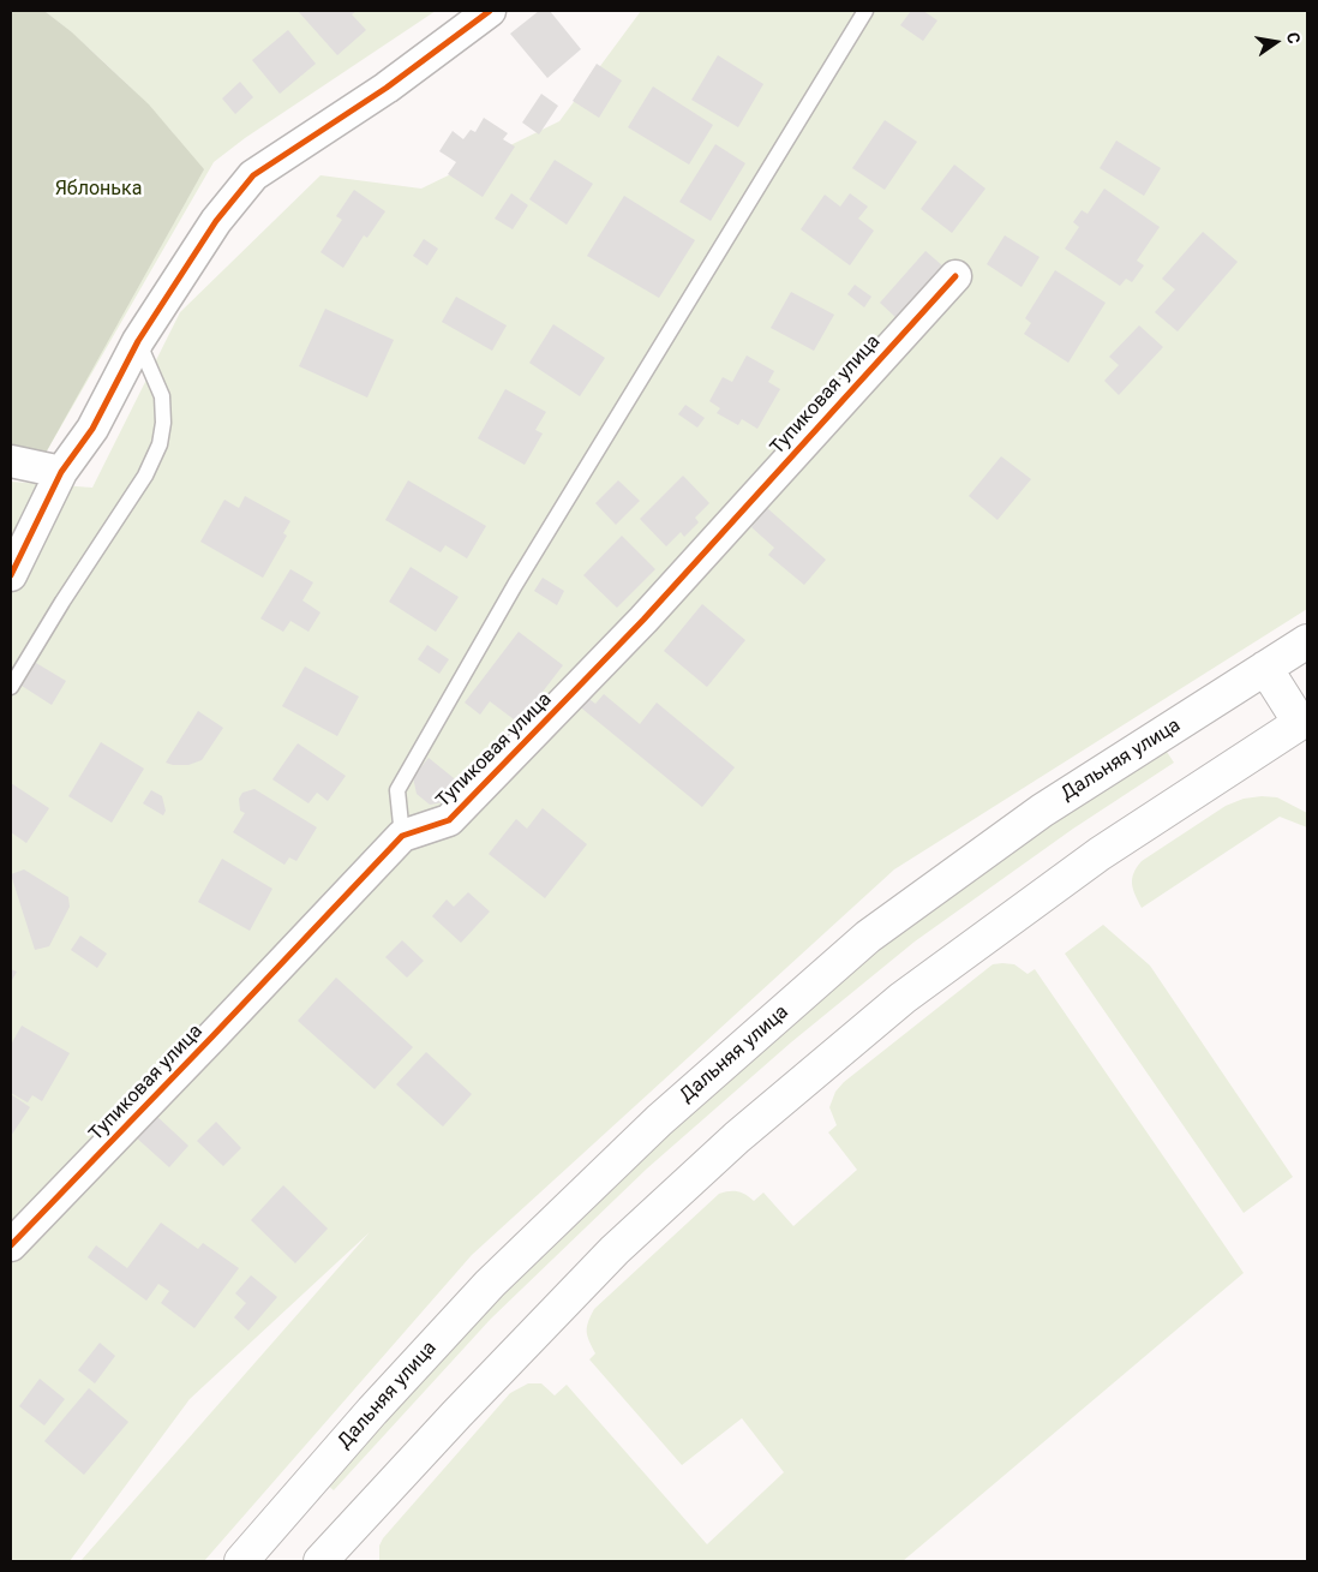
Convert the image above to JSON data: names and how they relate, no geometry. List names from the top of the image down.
{
  "streets": {
    "main road": ["Дальняя улица"],
    "street": ["Тупиковая улица"]
  },
  "parks": ["Яблонька"],
  "north": "right"
}
